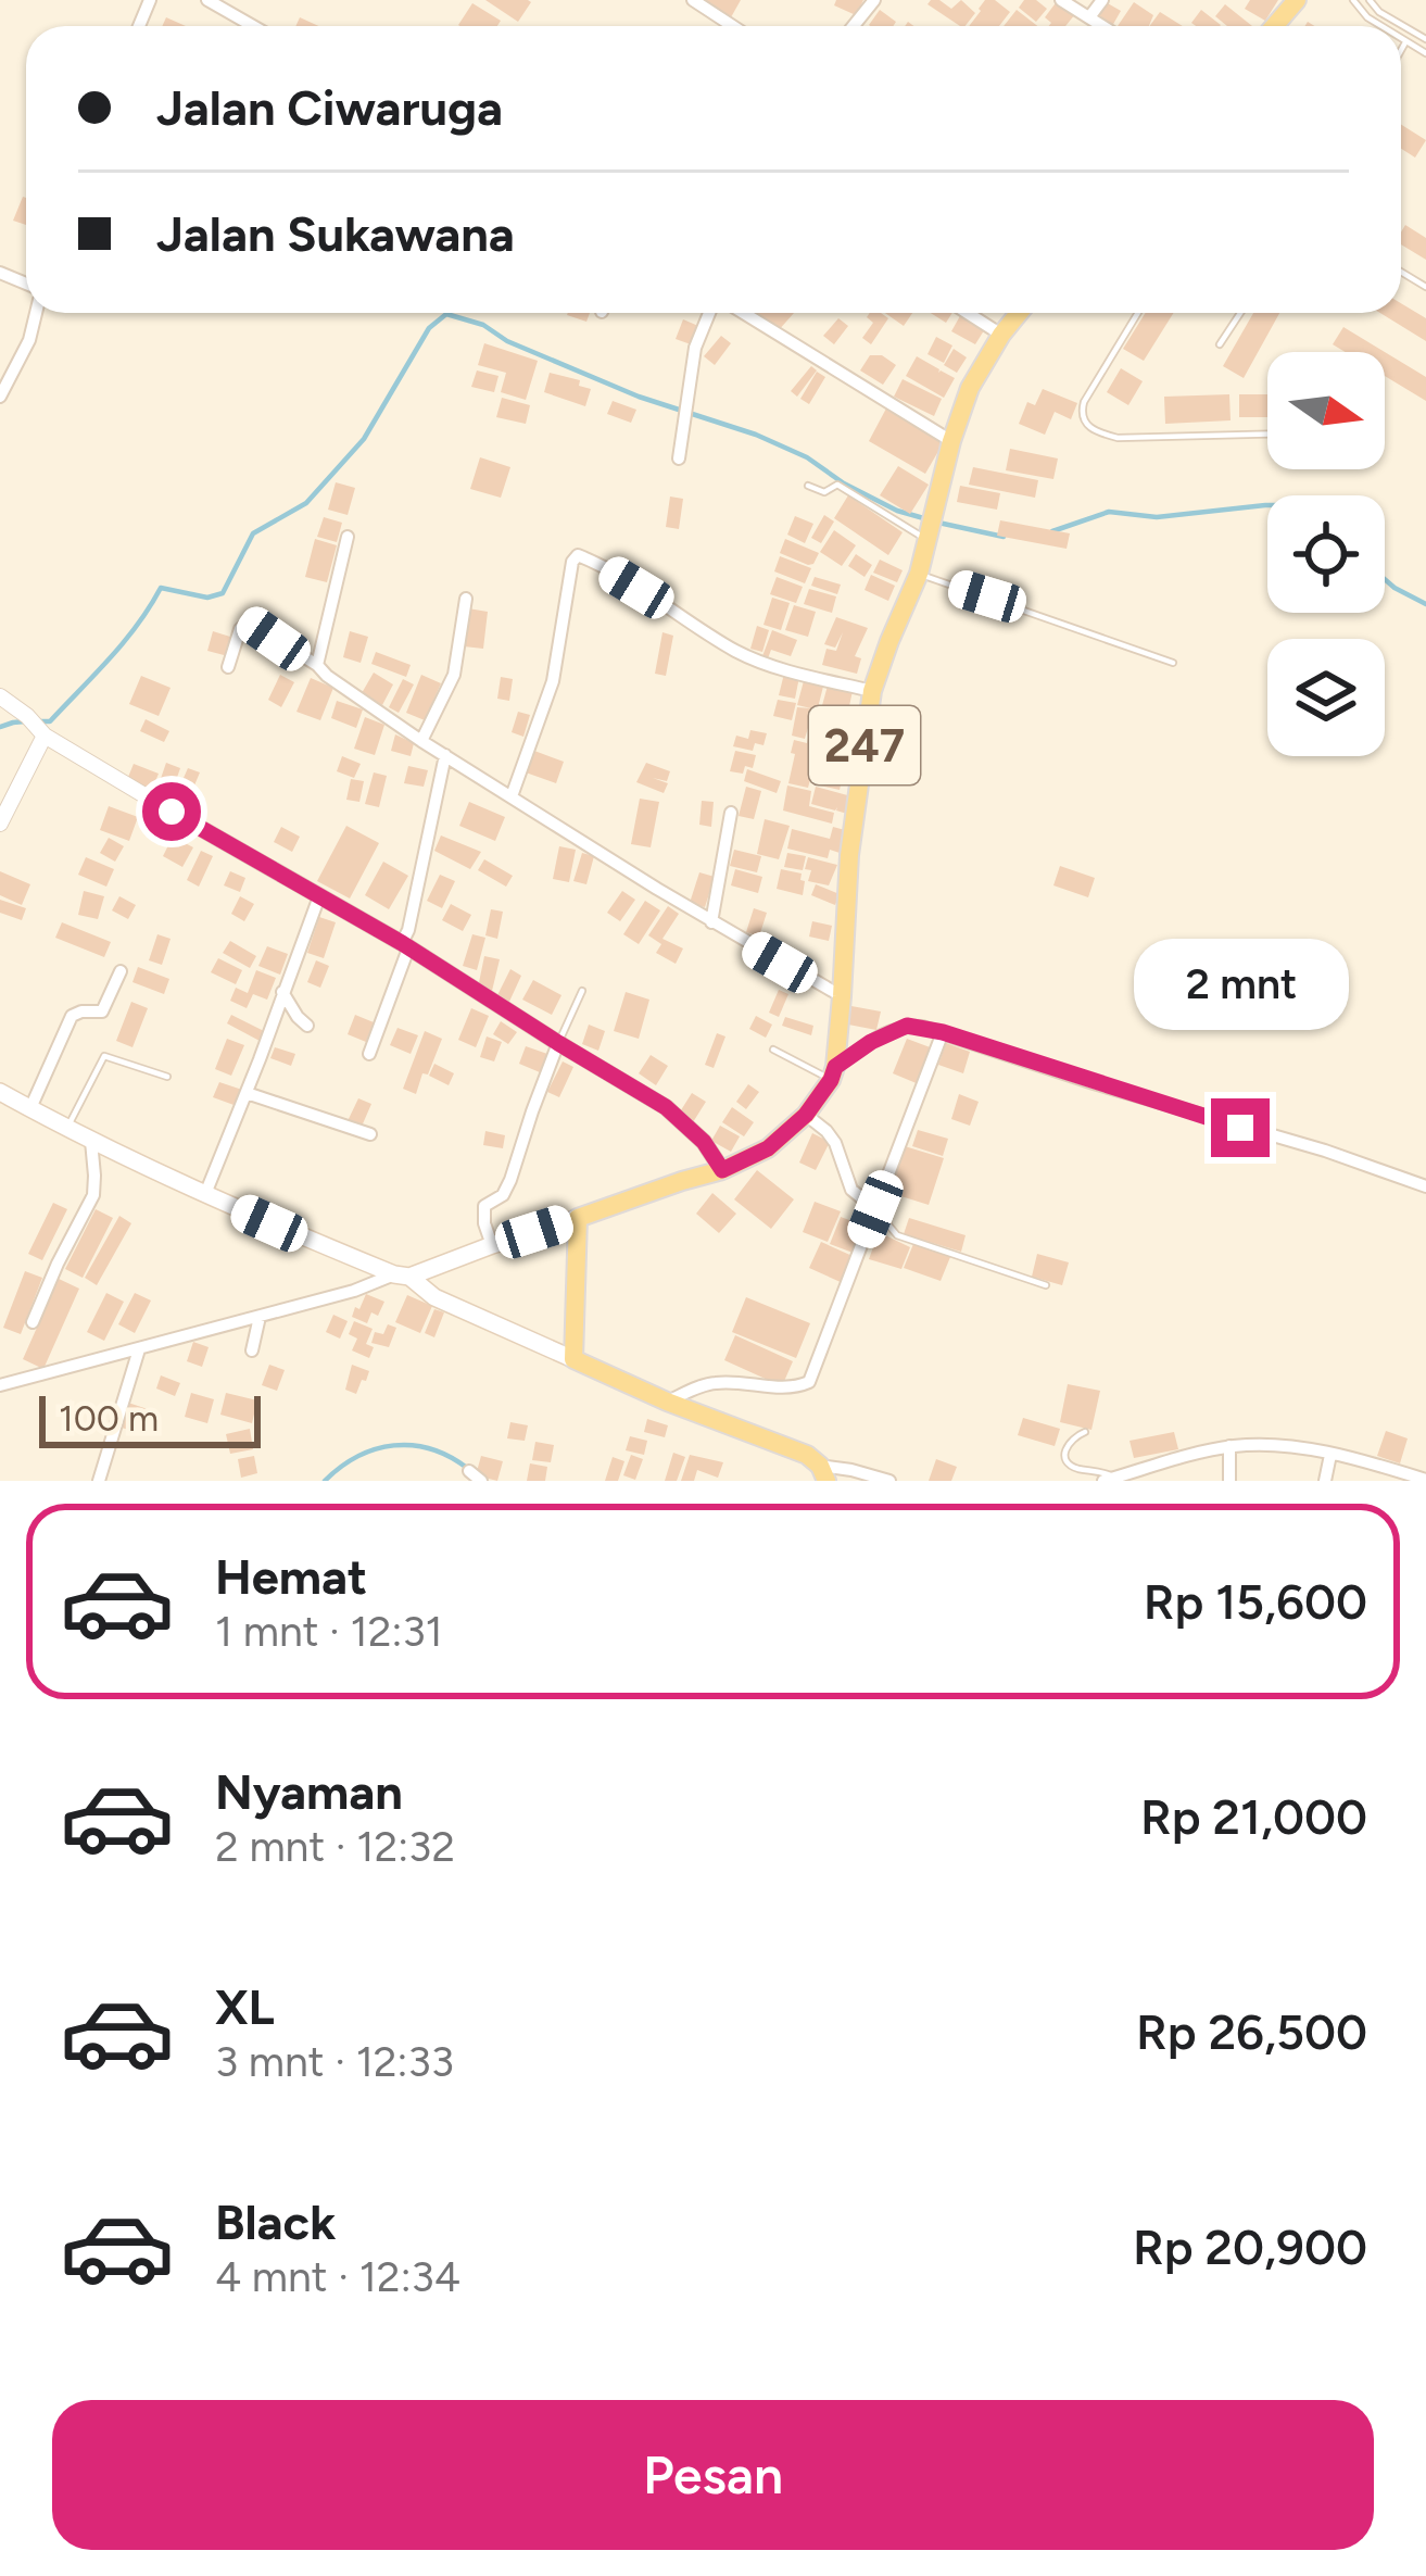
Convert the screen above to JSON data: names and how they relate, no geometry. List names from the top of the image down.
{
  "streets": {
    "main road": ["247"]
  },
  "scale_bar": "100 m",
  "north": "right",
  "page": {
    "banner": ["Jalan Ciwaruga", "Jalan Sukawana"],
    "bubble": "2 mnt",
    "scale": "100 m",
    "list": [
      {
        "name": "Hemat",
        "note": "1 mnt · 12:31",
        "value": "Rp 15,600"
      },
      {
        "name": "Nyaman",
        "note": "2 mnt · 12:32",
        "value": "Rp 21,000"
      },
      {
        "name": "XL",
        "note": "3 mnt · 12:33",
        "value": "Rp 26,500"
      },
      {
        "name": "Black",
        "note": "4 mnt · 12:34",
        "value": "Rp 20,900"
      }
    ],
    "buttons": "Pesan"
  }
}
